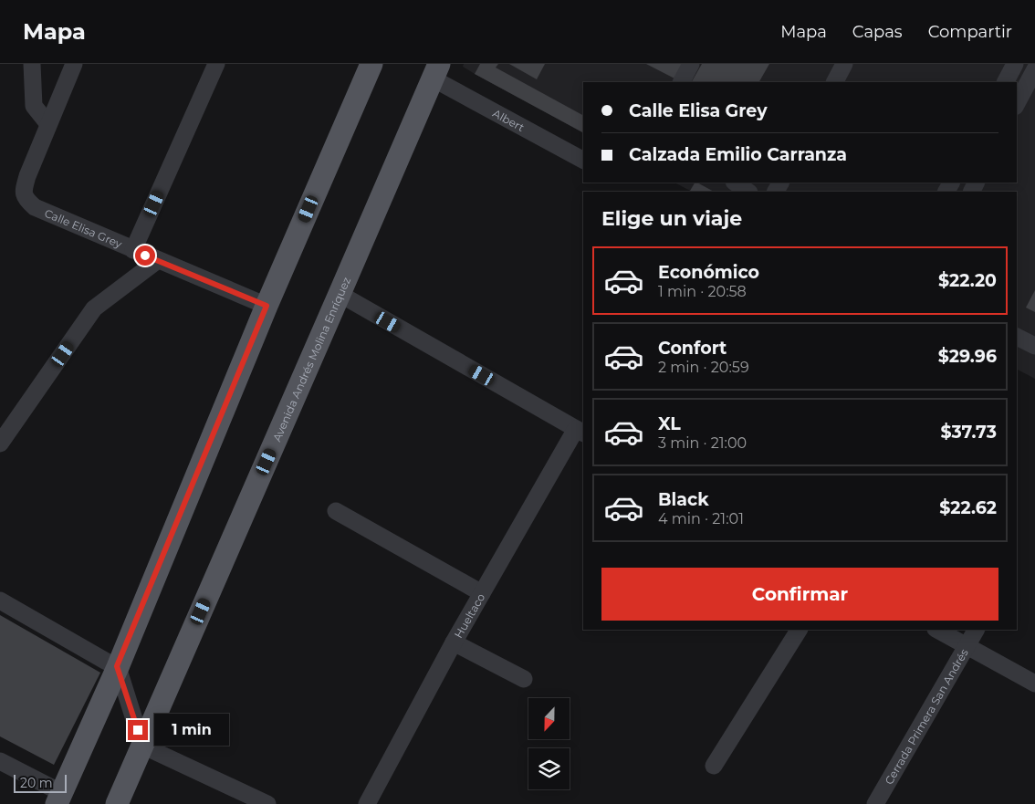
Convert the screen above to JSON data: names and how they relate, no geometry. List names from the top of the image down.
{
  "streets": {
    "main road": ["Avenida Andrés Molina Enríquez"],
    "street": [
      "Albert",
      "Calle Elisa Grey",
      "Hueltaco",
      "Cerrada Primera San Andrés"
    ]
  },
  "crossings": [
    ["Albert", "Avenida Andrés Molina Enríquez"]
  ],
  "scale_bar": "20 m",
  "north": "bottom",
  "page": {
    "header": "Mapa",
    "nav": ["Mapa", "Capas", "Compartir"],
    "banner": ["Calle Elisa Grey", "Calzada Emilio Carranza"],
    "heading": "Elige un viaje",
    "list": [
      {
        "name": "Económico",
        "note": "1 min · 20:58",
        "value": "$22.20"
      },
      {
        "name": "Confort",
        "note": "2 min · 20:59",
        "value": "$29.96"
      },
      {
        "name": "XL",
        "note": "3 min · 21:00",
        "value": "$37.73"
      },
      {
        "name": "Black",
        "note": "4 min · 21:01",
        "value": "$22.62"
      }
    ],
    "buttons": "Confirmar",
    "bubble": "1 min",
    "scale": "20 m"
  }
}
